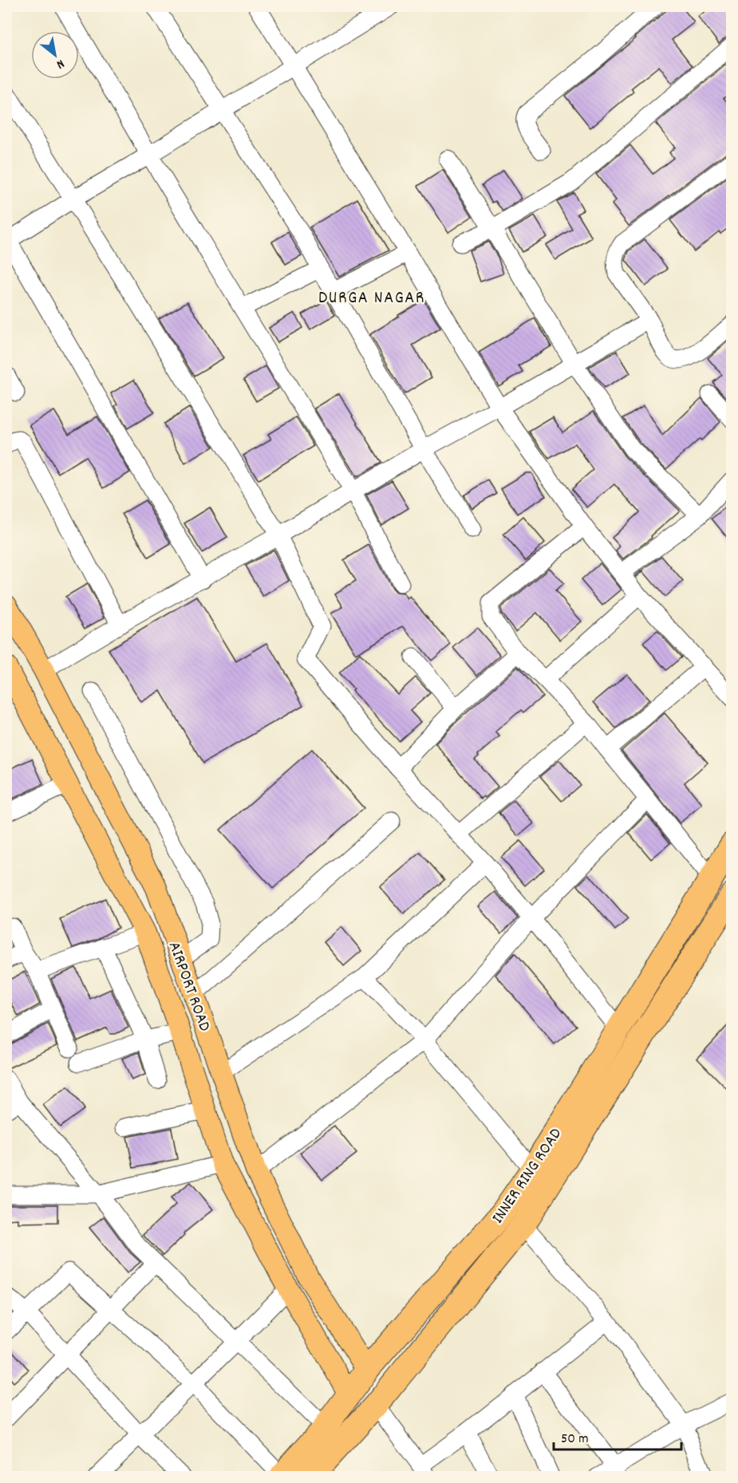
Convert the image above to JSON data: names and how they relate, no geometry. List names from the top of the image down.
{
  "streets": {
    "highway": ["INNER RING ROAD"],
    "main road": ["AIRPORT ROAD"]
  },
  "crossings": [
    ["AIRPORT ROAD", "INNER RING ROAD"]
  ],
  "districts": ["DURGA NAGAR"],
  "scale_bar": "50 m",
  "north": "bottom right"
}
